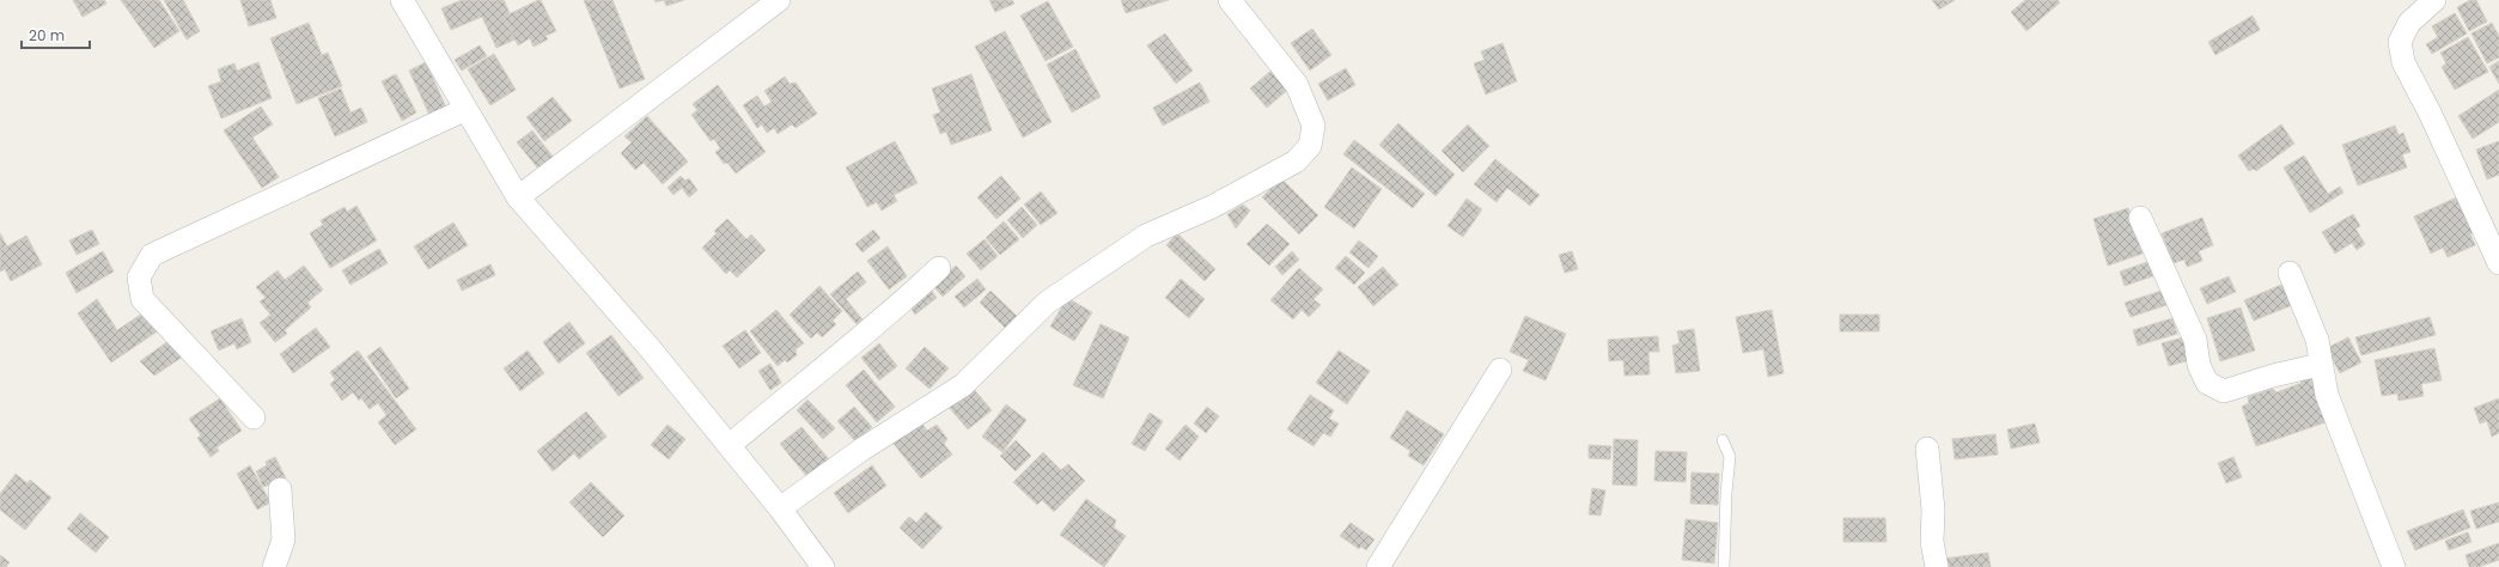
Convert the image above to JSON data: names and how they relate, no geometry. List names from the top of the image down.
{
  "scale_bar": "20 m"
}
